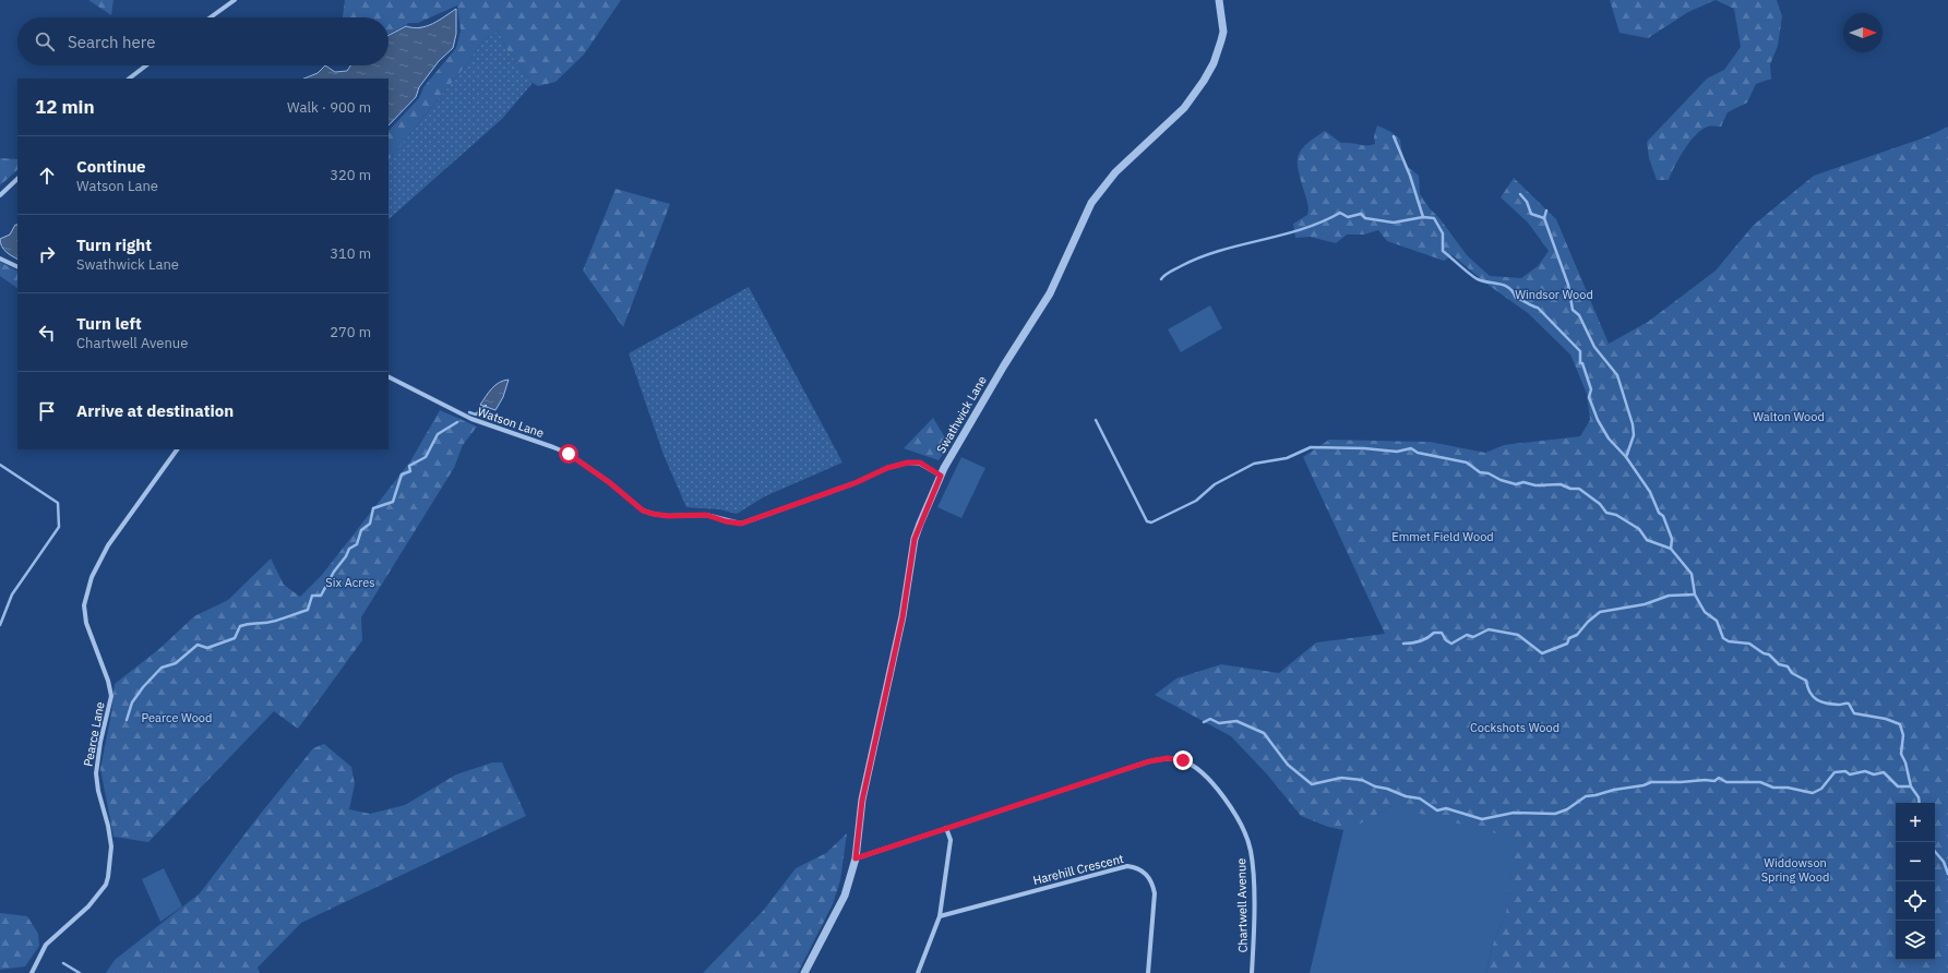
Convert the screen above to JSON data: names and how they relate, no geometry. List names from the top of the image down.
{
  "streets": {
    "street": [
      "Swathwick Lane",
      "Watson Lane",
      "Pearce Lane",
      "Harehill Crescent",
      "Chartwell Avenue"
    ]
  },
  "crossings": [
    ["Swathwick Lane", "Watson Lane"],
    ["Swathwick Lane", "Chartwell Avenue"]
  ],
  "parks": [
    "Windsor Wood",
    "Walton Wood",
    "Emmet Field Wood",
    "Six Acres",
    "Pearce Wood",
    "Cockshots Wood",
    "Widdowson Spring Wood"
  ],
  "north": "right",
  "page": {
    "search": "Search here",
    "heading": ["12 min", "Walk · 900 m"],
    "list": [
      ["Continue", "Watson Lane", "320 m"],
      ["Turn right", "Swathwick Lane", "310 m"],
      ["Turn left", "Chartwell Avenue", "270 m"],
      "Arrive at destination"
    ],
    "map_buttons": ["+", "−"]
  }
}
